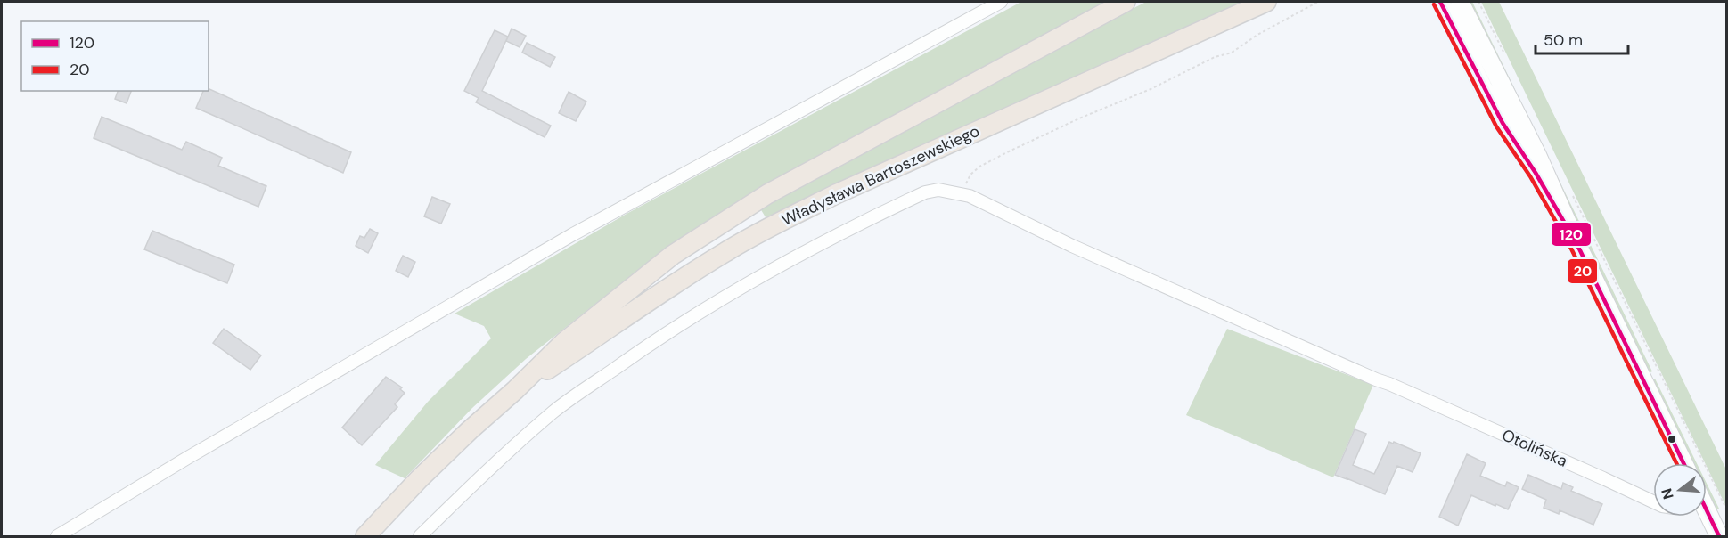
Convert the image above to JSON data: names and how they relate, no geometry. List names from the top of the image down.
{
  "streets": {
    "main road": ["Władysława Bartoszewskiego"],
    "street": ["Otolińska"]
  },
  "lines": ["transit line 120", "transit line 20"],
  "legend": ["120", "20"],
  "scale_bar": "50 m",
  "north": "left"
}
